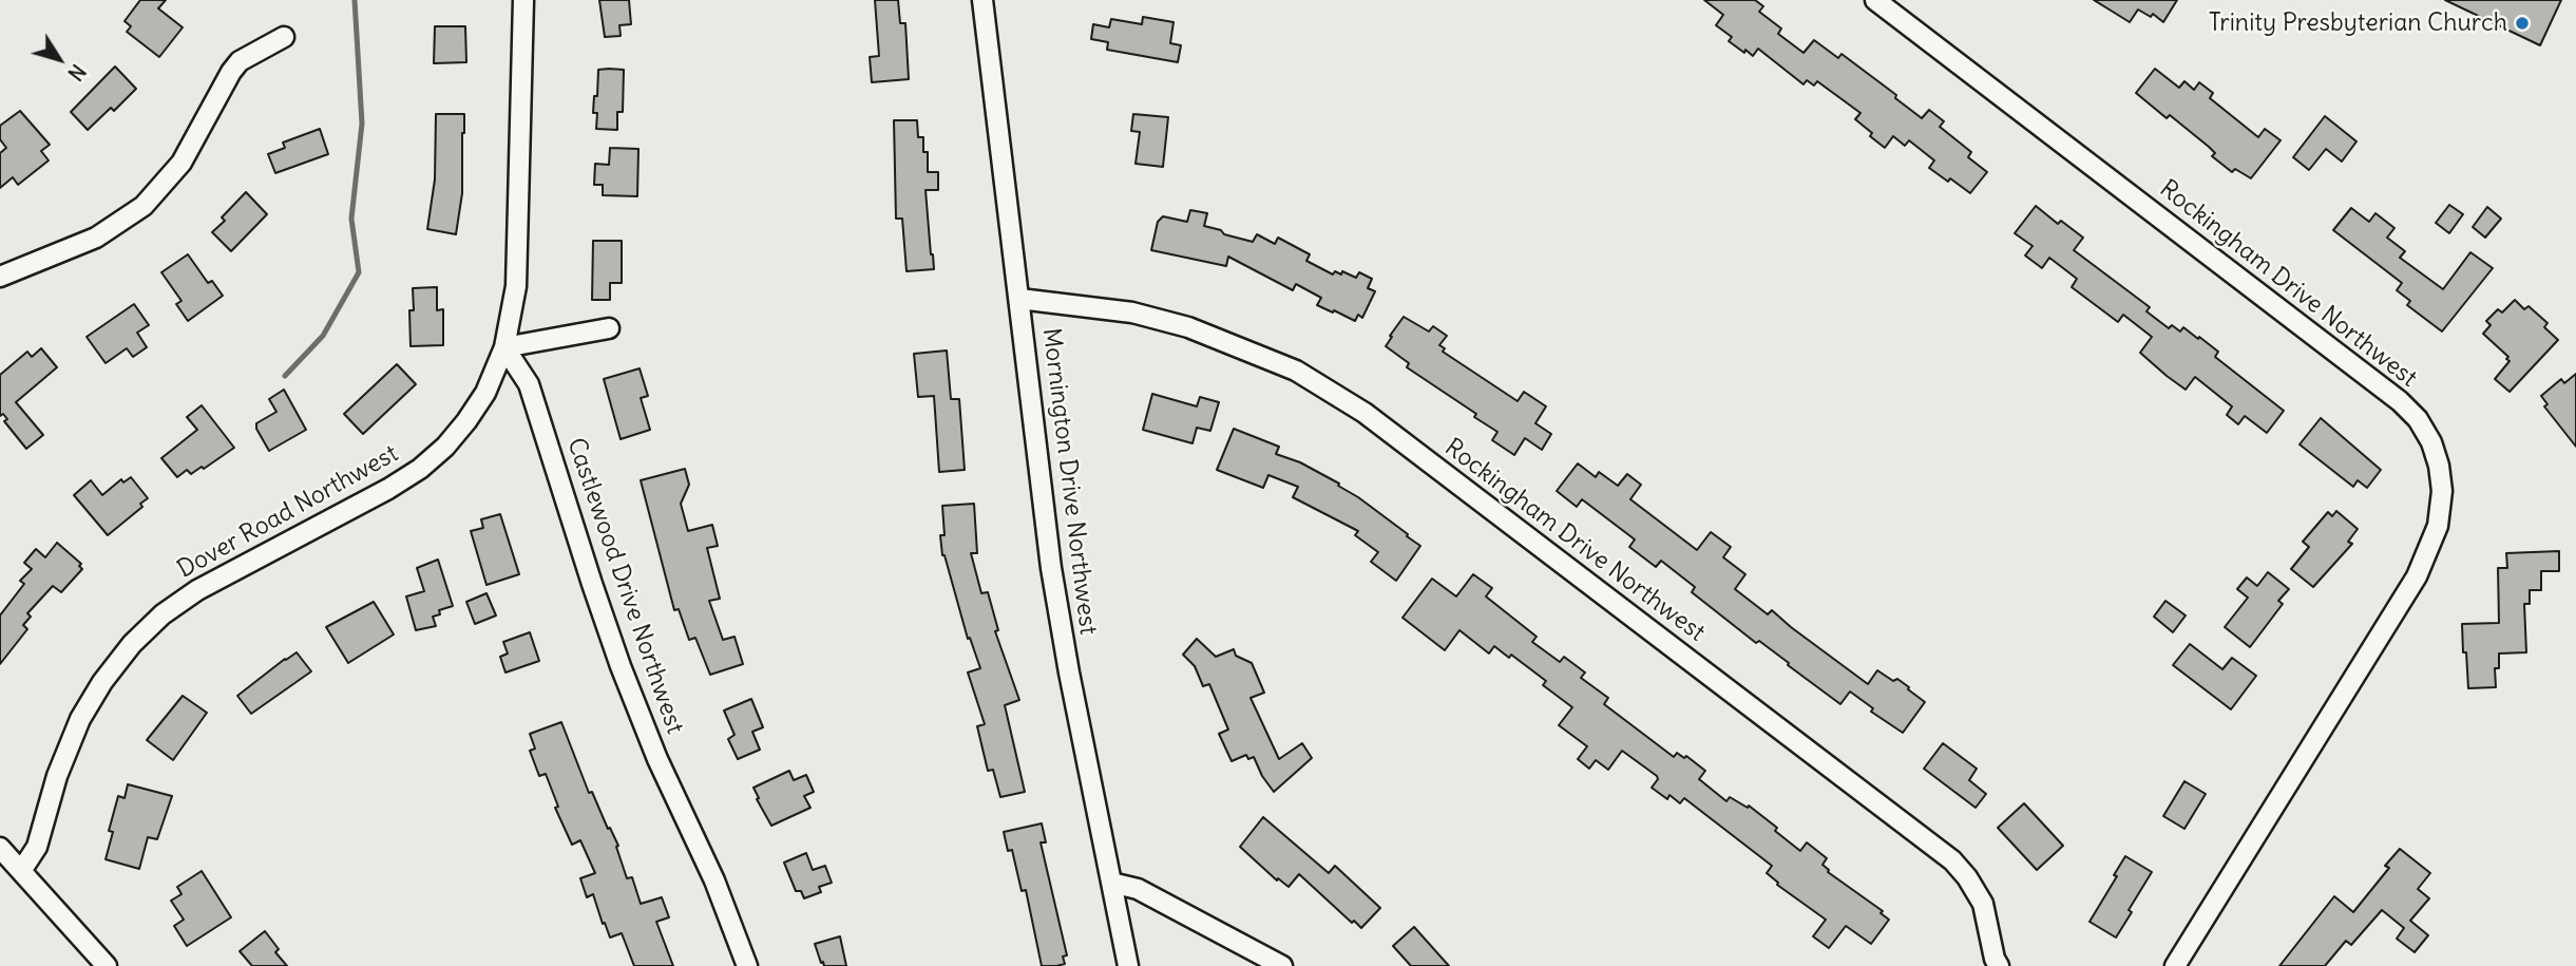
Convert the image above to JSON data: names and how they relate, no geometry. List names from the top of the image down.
{
  "streets": {
    "street": [
      "Rockingham Drive Northwest",
      "Mornington Drive Northwest",
      "Dover Road Northwest",
      "Castlewood Drive Northwest"
    ]
  },
  "crossings": [
    ["Rockingham Drive Northwest", "Mornington Drive Northwest"],
    ["Dover Road Northwest", "Castlewood Drive Northwest"]
  ],
  "places": ["Trinity Presbyterian Church"],
  "north": "bottom right"
}
